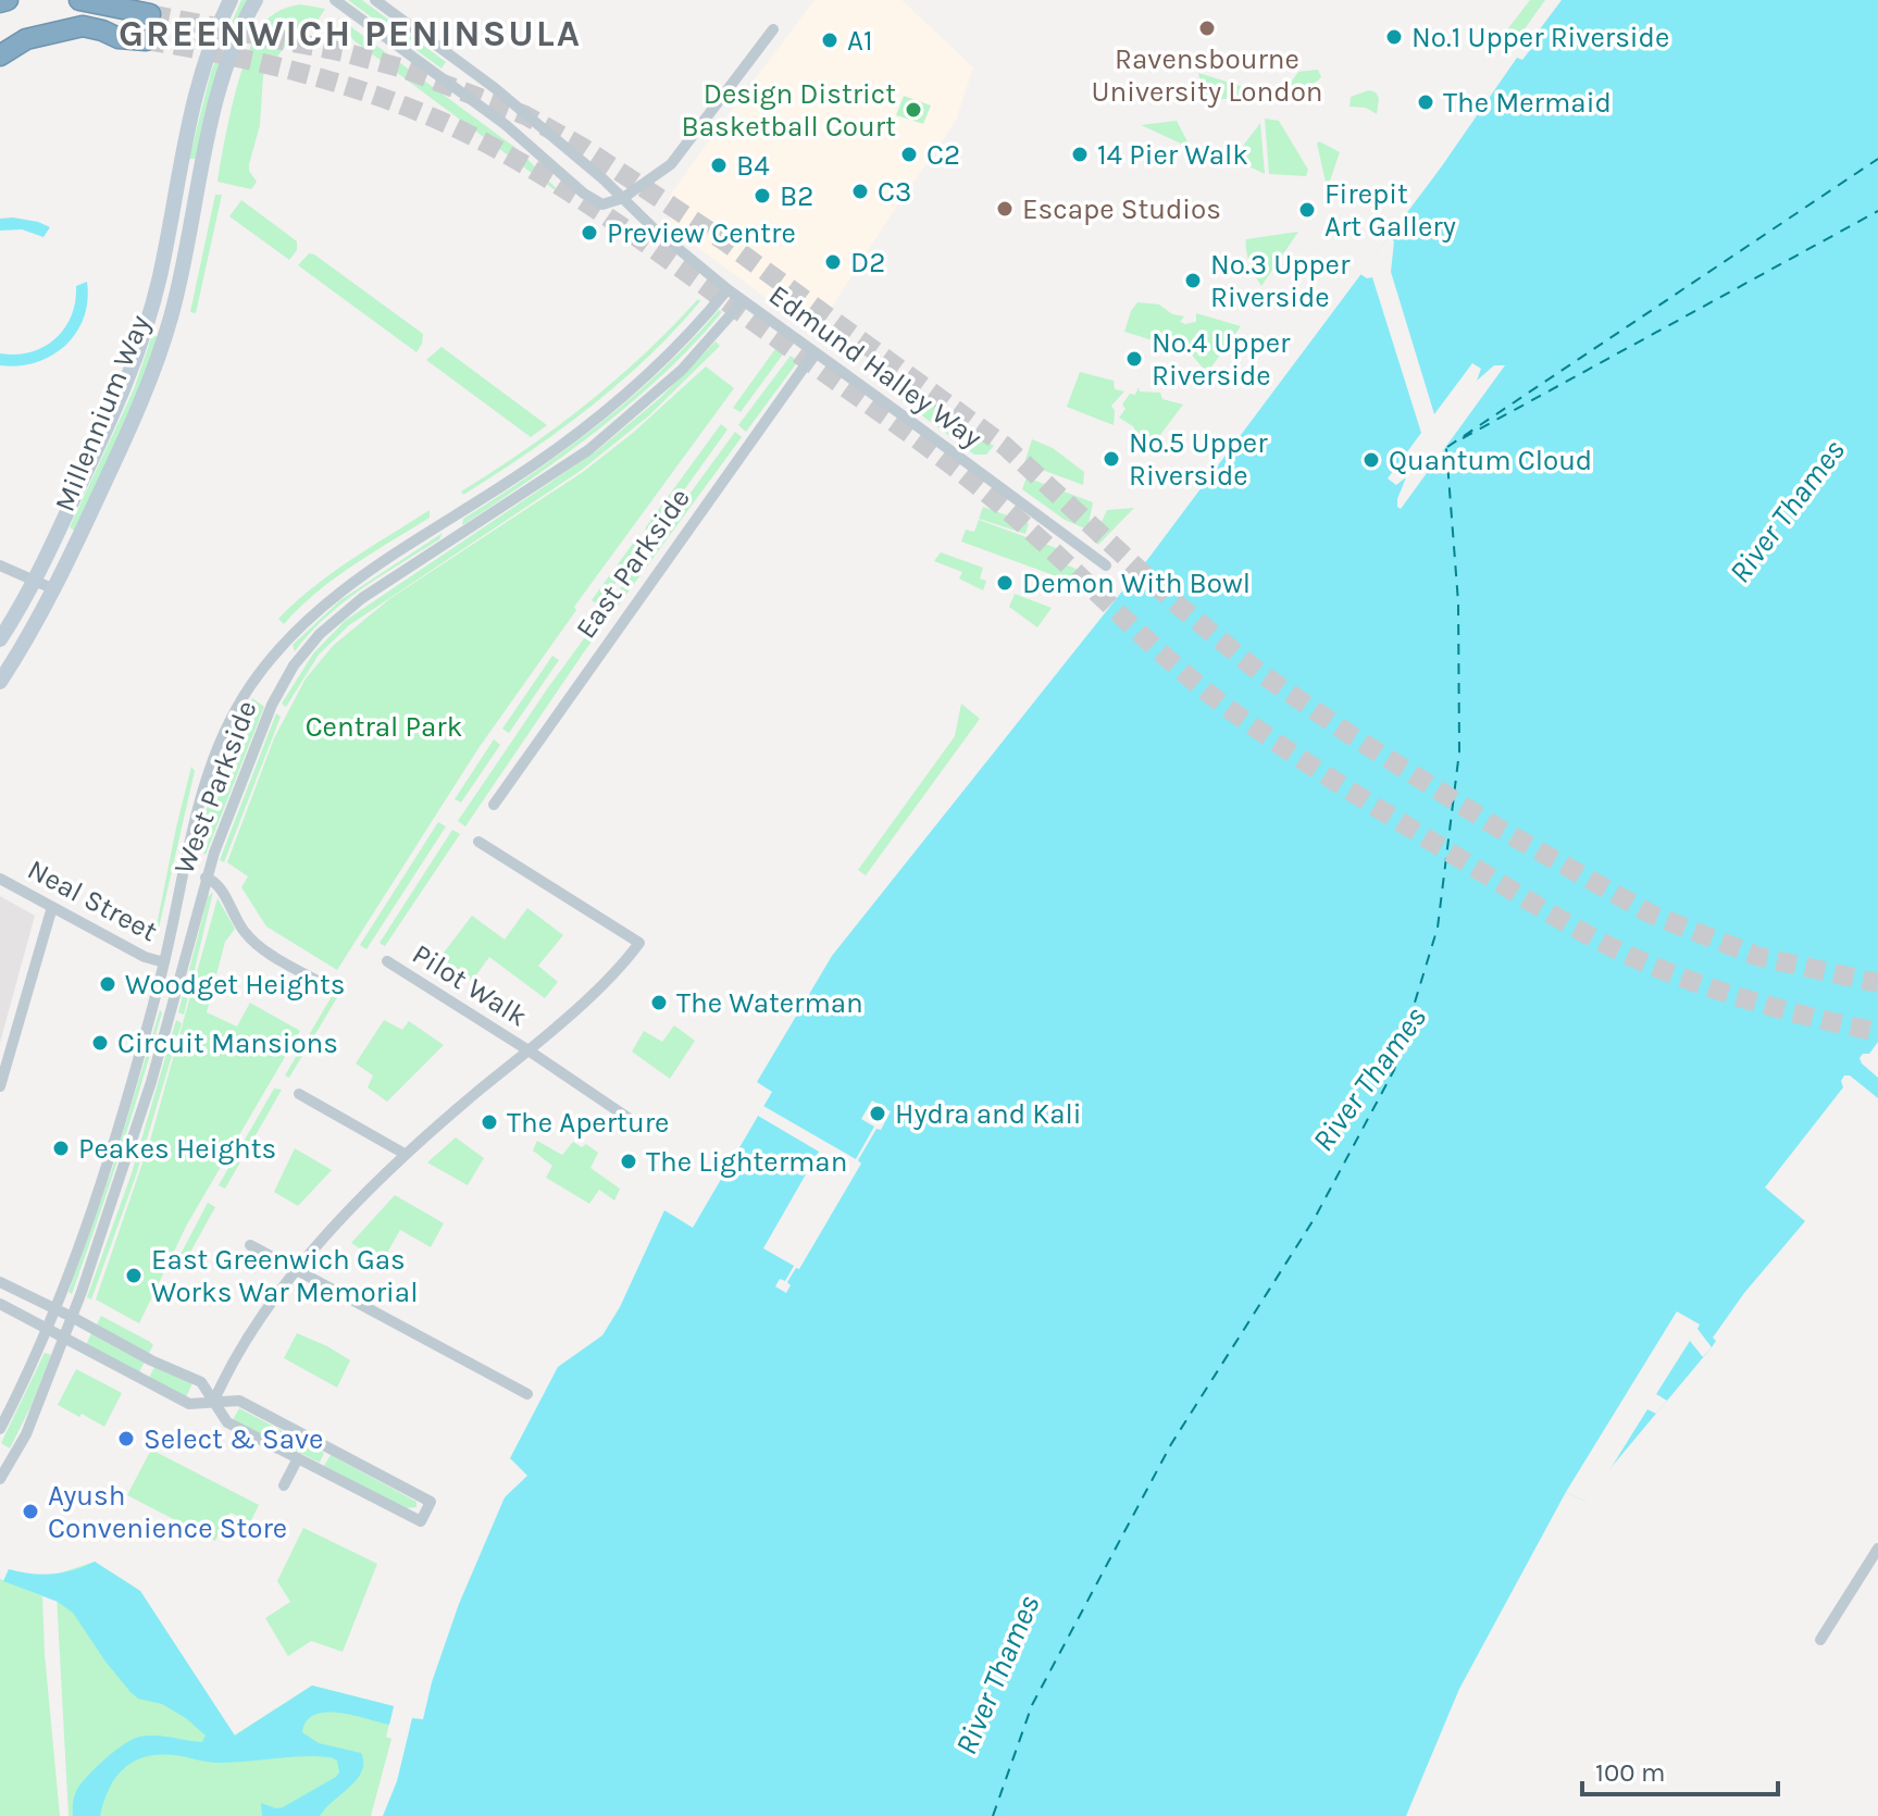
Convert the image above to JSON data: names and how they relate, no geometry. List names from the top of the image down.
{
  "streets": {
    "street": [
      "Edmund Halley Way",
      "Millennium Way",
      "East Parkside",
      "West Parkside",
      "Neal Street",
      "Pilot Walk"
    ]
  },
  "crossings": [
    ["Edmund Halley Way", "East Parkside"],
    ["Edmund Halley Way", "West Parkside"],
    ["West Parkside", "Neal Street"]
  ],
  "districts": ["GREENWICH PENINSULA"],
  "water": ["River Thames"],
  "parks": ["Central Park"],
  "places": [
    "Ravensbourne University London",
    "No.1 Upper Riverside",
    "A1",
    "The Mermaid",
    "Design District Basketball Court",
    "C2",
    "14 Pier Walk",
    "B4",
    "C3",
    "B2",
    "Escape Studios",
    "Firepit Art Gallery",
    "Preview Centre",
    "D2",
    "No.3 Upper Riverside",
    "No.4 Upper Riverside",
    "No.5 Upper Riverside",
    "Quantum Cloud",
    "Demon With Bowl",
    "Woodget Heights",
    "The Waterman",
    "Circuit Mansions",
    "Hydra and Kali",
    "The Aperture",
    "Peakes Heights",
    "The Lighterman",
    "East Greenwich Gas Works War Memorial",
    "Select & Save",
    "Ayush Convenience Store"
  ],
  "scale_bar": "100 m"
}
